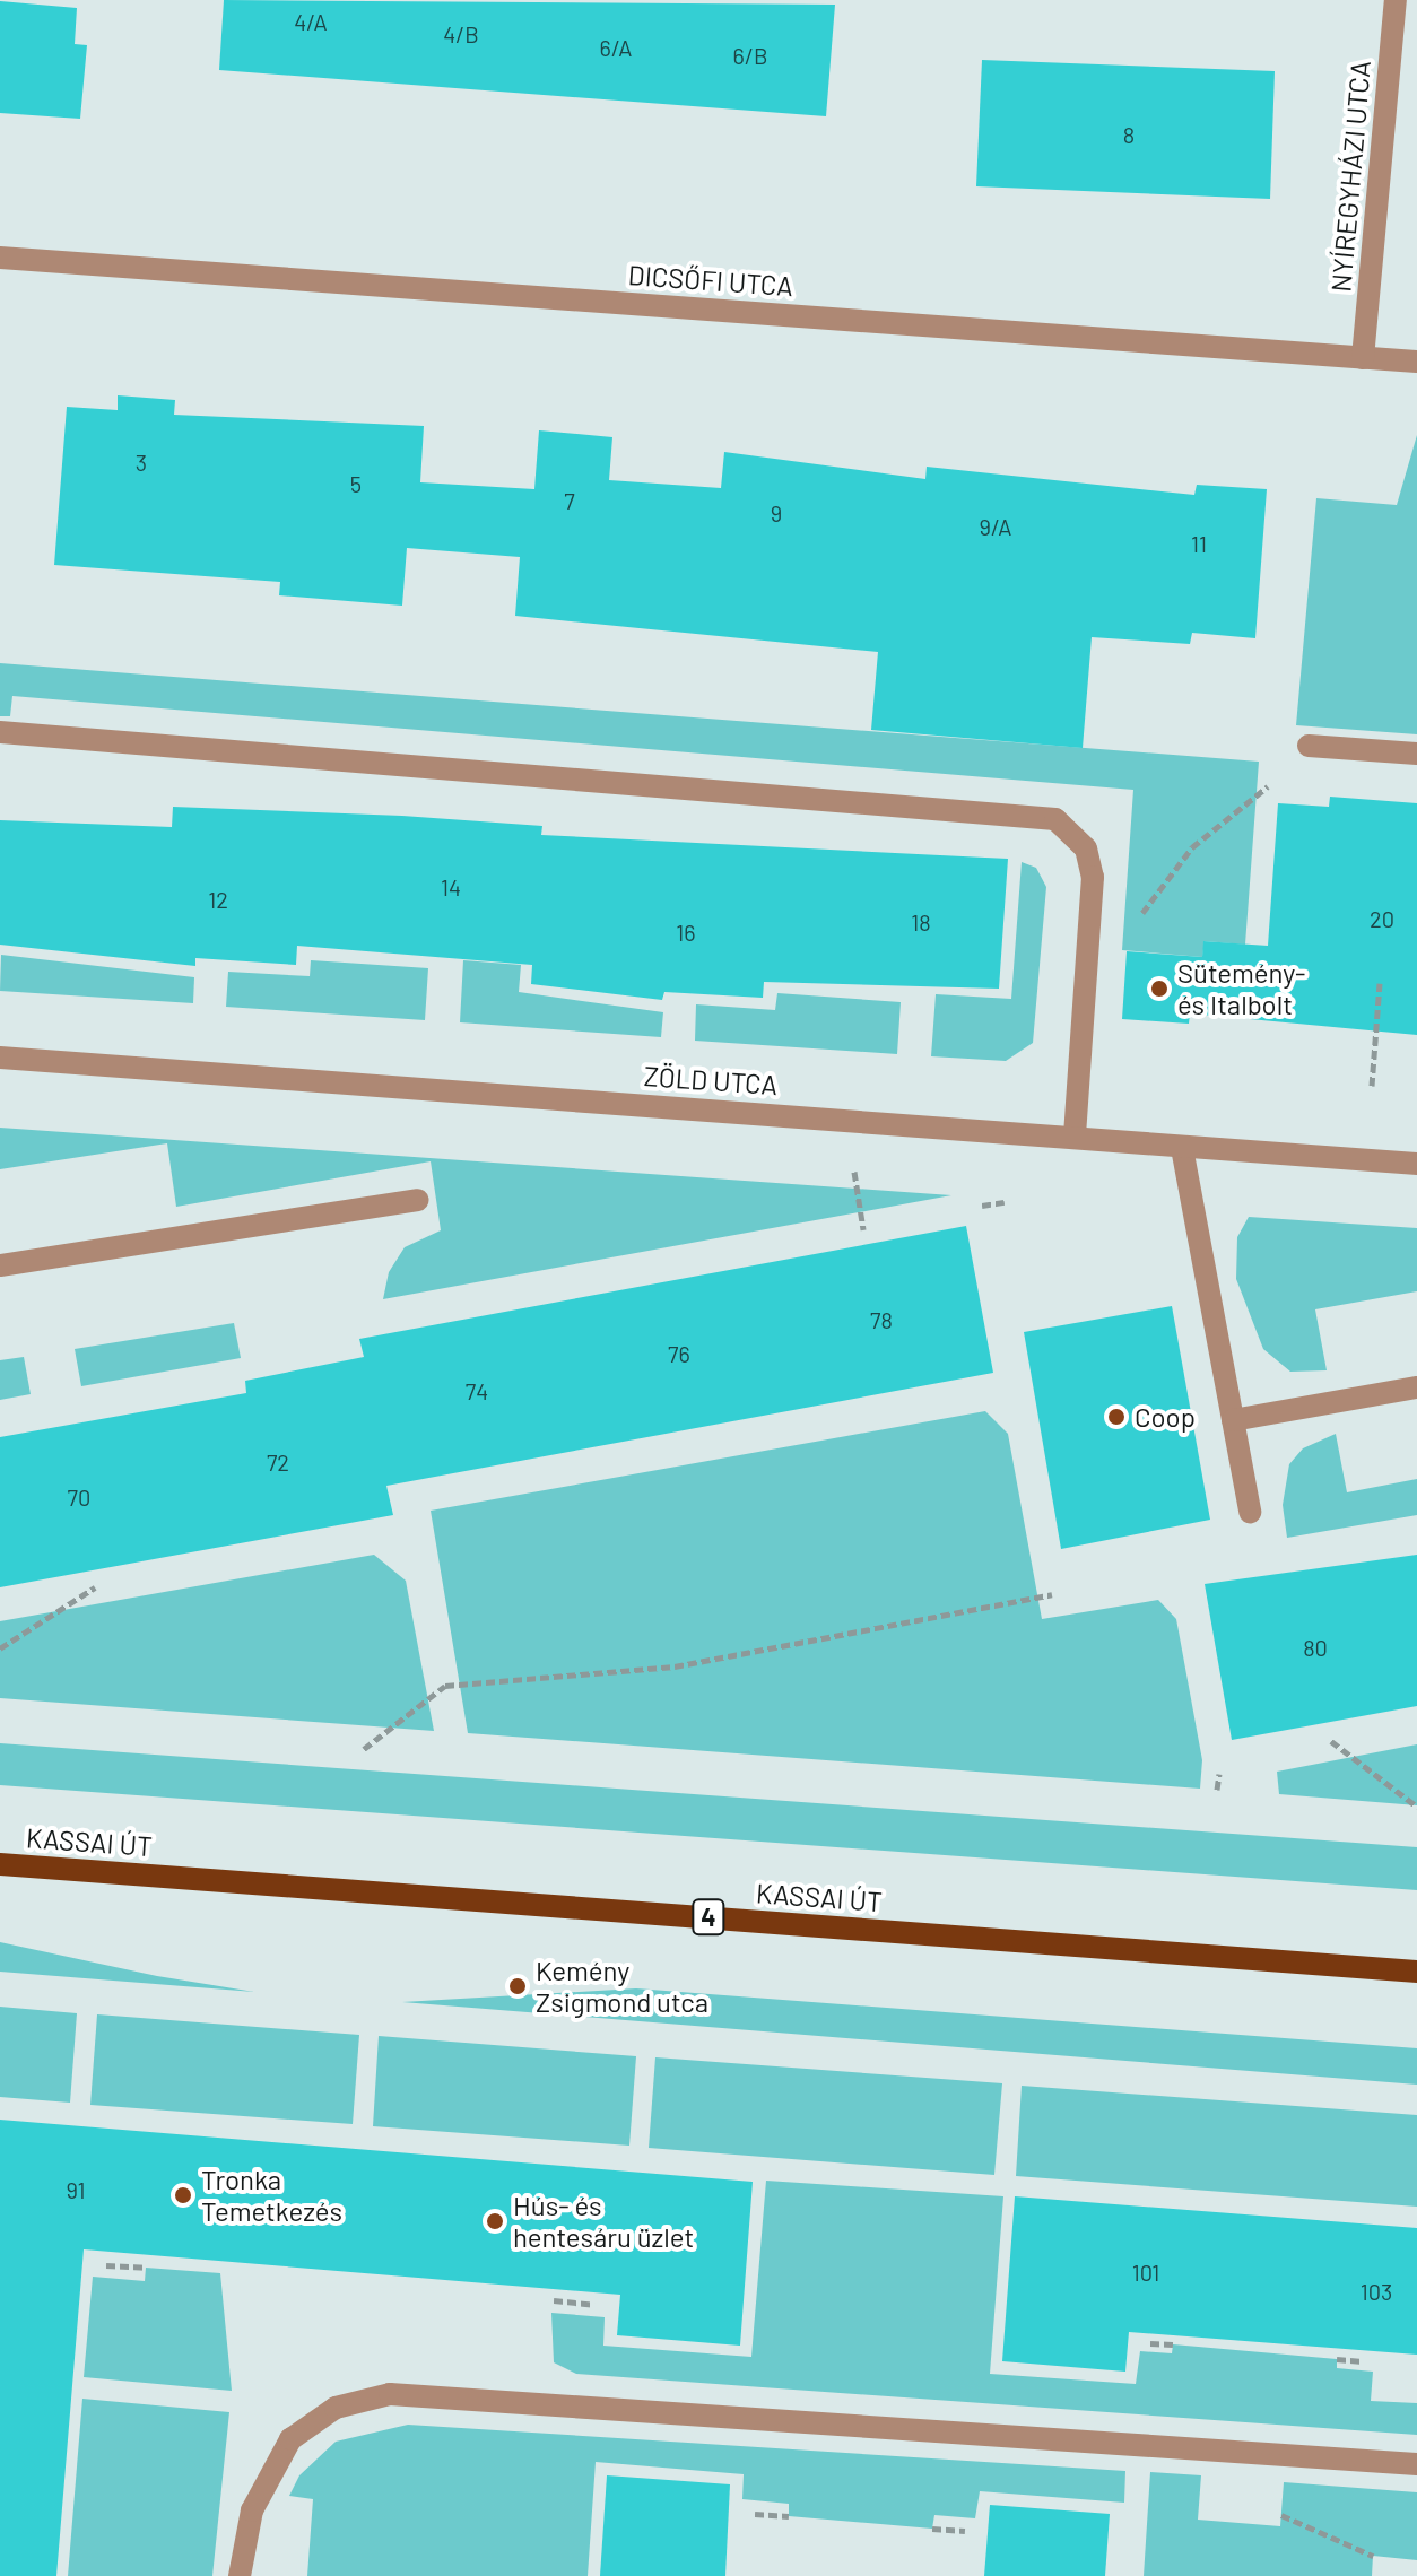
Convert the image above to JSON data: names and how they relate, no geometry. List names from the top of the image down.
{
  "streets": {
    "main road": ["KASSAI ÚT", "4"],
    "street": ["NYÍREGYHÁZI UTCA", "DICSŐFI UTCA", "ZÖLD UTCA"]
  },
  "crossings": [
    ["NYÍREGYHÁZI UTCA", "DICSŐFI UTCA"]
  ],
  "places": [
    "Sütemény- és Italbolt",
    "Coop",
    "Kemény Zsigmond utca",
    "Tronka Temetkezés",
    "Hús- és hentesáru üzlet"
  ],
  "house_numbers": [
    "4/A",
    "4/B",
    "6/A",
    "6/B",
    "8",
    "3",
    "5",
    "7",
    "9",
    "9/A",
    "11",
    "14",
    "12",
    "20",
    "18",
    "16",
    "78",
    "76",
    "74",
    "72",
    "70",
    "80",
    "91",
    "101",
    "103"
  ]
}
